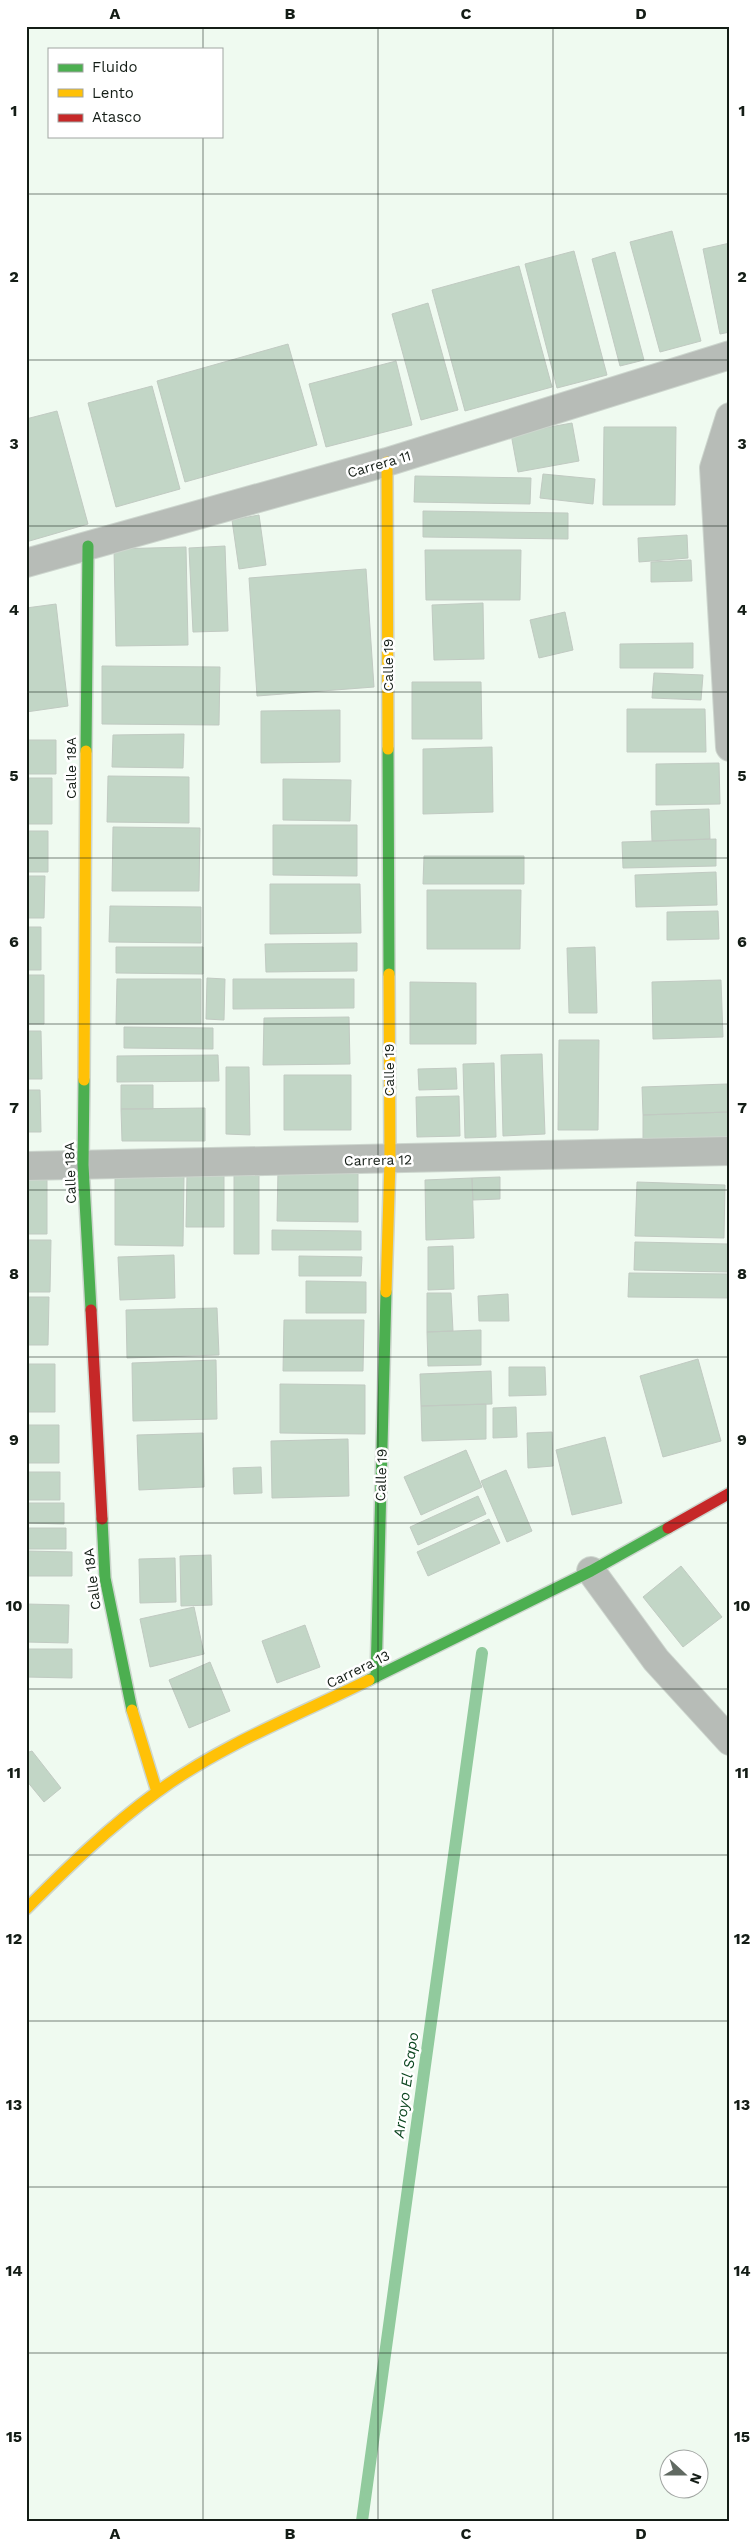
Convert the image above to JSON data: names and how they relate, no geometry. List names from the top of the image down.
{
  "streets": {
    "street": [
      "Carrera 11",
      "Calle 19",
      "Calle 18A",
      "Carrera 12",
      "Carrera 13"
    ]
  },
  "crossings": [
    ["Carrera 11", "Calle 19"],
    ["Carrera 11", "Calle 18A"],
    ["Calle 19", "Carrera 12"],
    ["Calle 19", "Carrera 13"],
    ["Calle 18A", "Carrera 12"],
    ["Calle 18A", "Carrera 13"]
  ],
  "water": ["Arroyo El Sapo"],
  "legend": ["Fluido", "Lento", "Atasco"],
  "north": "right",
  "grid": {
    "columns": [
      "A",
      "B",
      "C",
      "D"
    ],
    "rows": [
      "1",
      "2",
      "3",
      "4",
      "5",
      "6",
      "7",
      "8",
      "9",
      "10",
      "11",
      "12",
      "13",
      "14",
      "15"
    ]
  }
}
